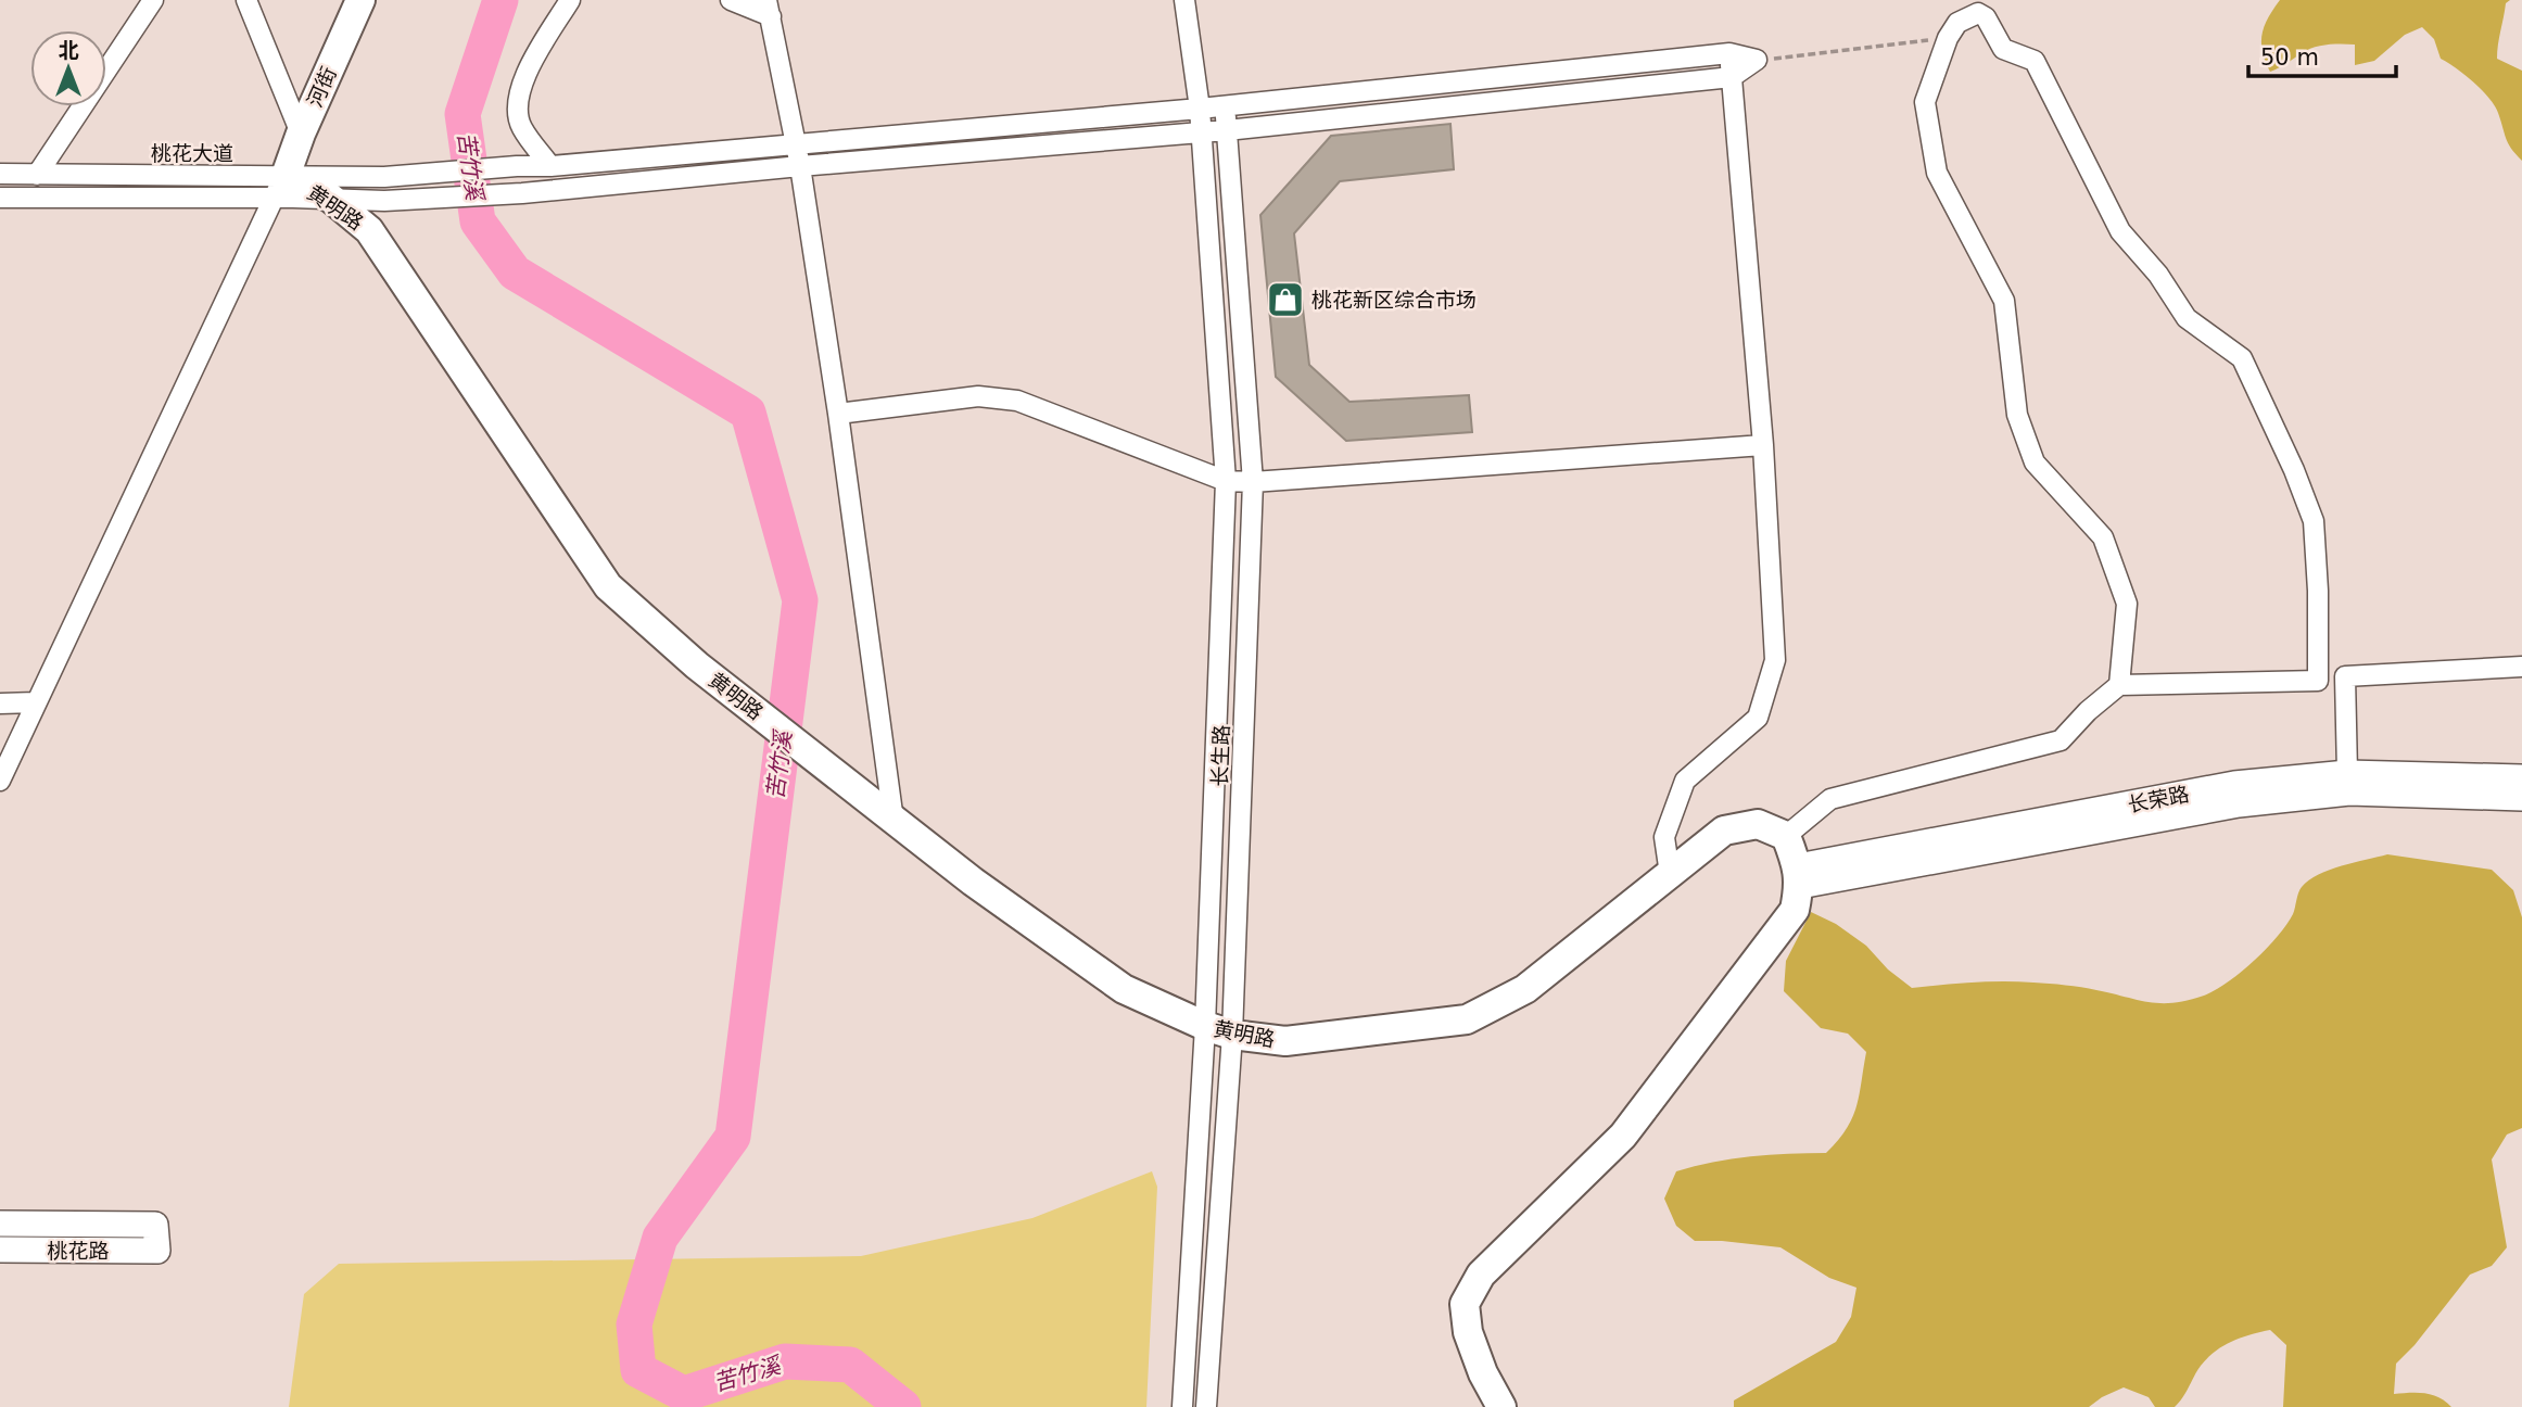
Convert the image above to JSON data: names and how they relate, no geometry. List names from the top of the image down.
{
  "streets": {
    "highway": ["河街", "黄明路"],
    "main road": ["长荣路", "桃花路"],
    "street": ["桃花大道", "长生路"]
  },
  "crossings": [
    ["河街", "桃花大道"],
    ["河街", "黄明路"],
    ["桃花大道", "黄明路"],
    ["桃花大道", "长生路"],
    ["黄明路", "长生路"]
  ],
  "water": ["苦竹溪"],
  "places": {
    "shop": ["桃花新区综合市场"]
  },
  "scale_bar": "50 m",
  "north": "top"
}
